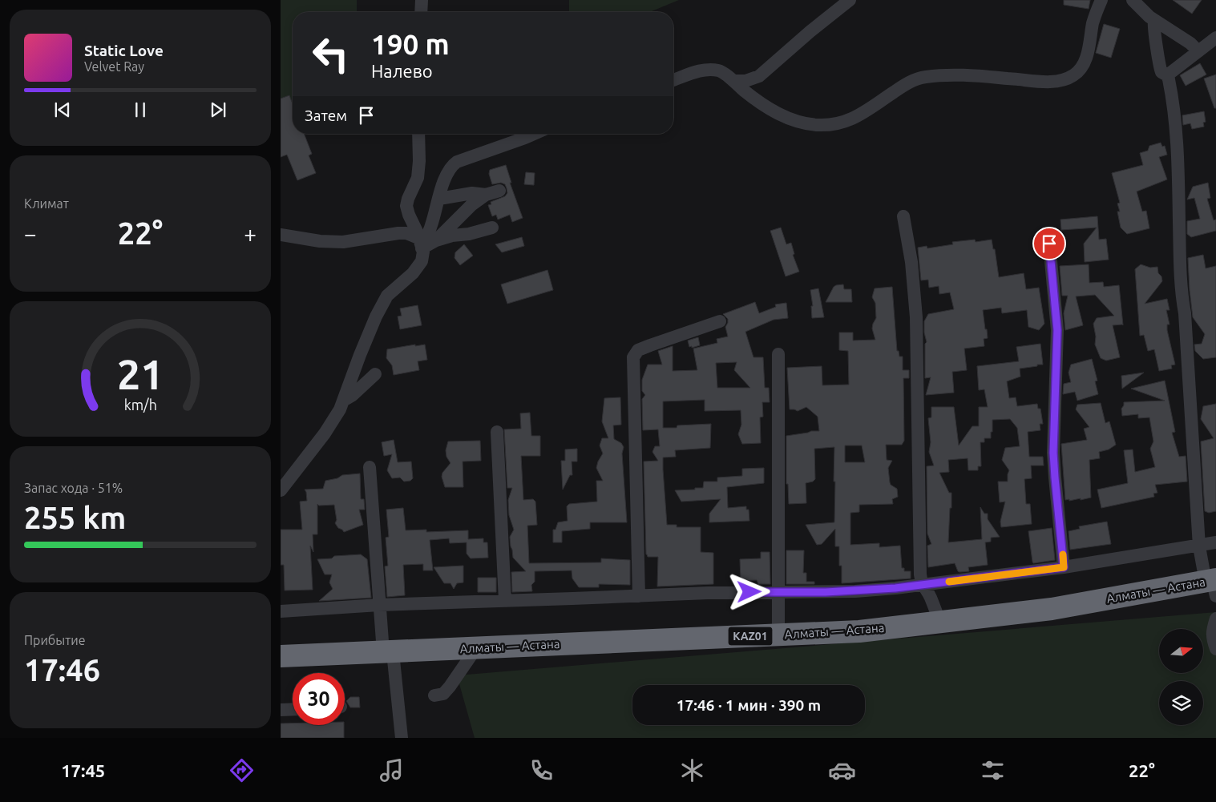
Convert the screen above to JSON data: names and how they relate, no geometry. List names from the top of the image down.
{
  "streets": {
    "highway": ["Алматы — Астана", "KАZ01"]
  },
  "north": "right",
  "page": {
    "turn": ["190 m", "Налево"],
    "song": ["Static Love", "Velvet Ray"],
    "then": "Затем",
    "tile": [
      "Климат",
      ["Запас хода · 51%", "255 km"],
      ["Прибытие", "17:46"]
    ],
    "heat": ["−", "22°", "+"],
    "limit": "30",
    "trip": "17:46 · 1 мин · 390 m",
    "tabs": ["17:45", "22°"],
    "gauge": ["21", "km/h"]
  }
}
